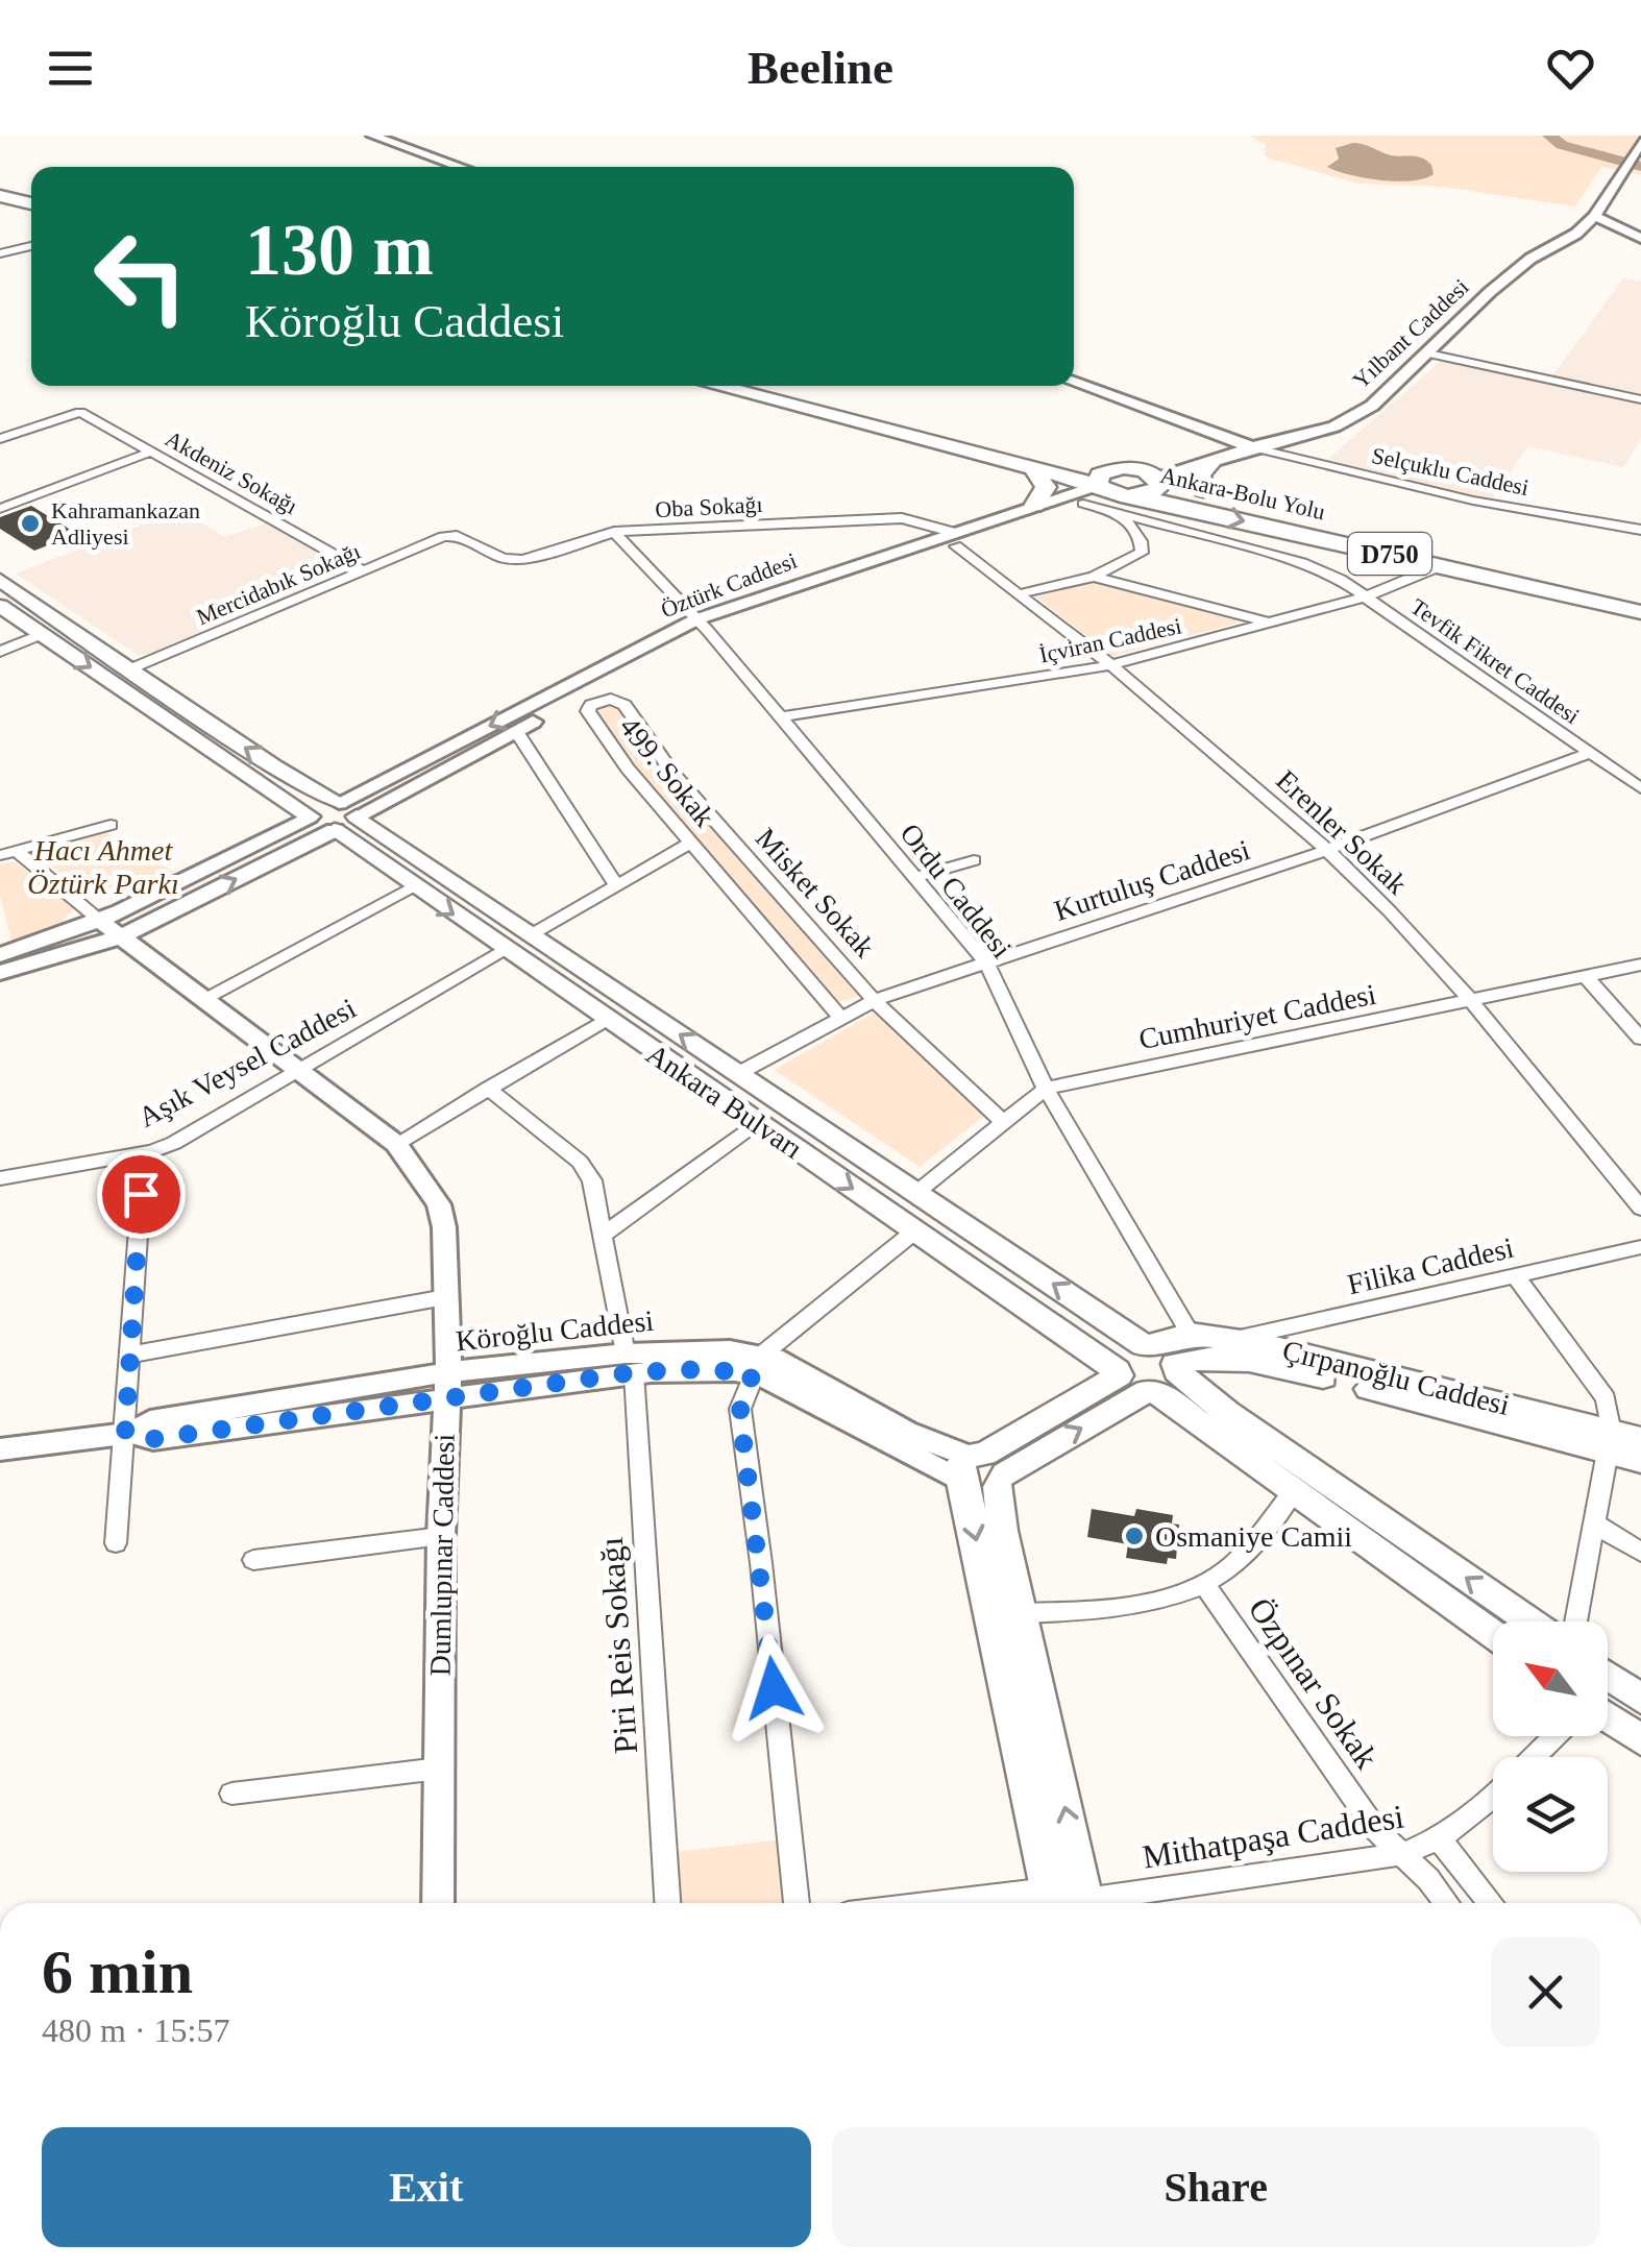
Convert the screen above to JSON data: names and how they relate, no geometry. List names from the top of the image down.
{
  "streets": {
    "highway": ["Ankara-Bolu Yolu", "D750"],
    "main road": ["Ankara Bulvarı", "Çırpanoğlu Caddesi"],
    "street": [
      "Yılbant Caddesi",
      "Selçuklu Caddesi",
      "Akdeniz Sokağı",
      "Oba Sokağı",
      "Mercidabık Sokağı",
      "Öztürk Caddesi",
      "İçviran Caddesi",
      "Tevfik Fikret Caddesi",
      "499. Sokak",
      "Erenler Sokak",
      "Kurtuluş Caddesi",
      "Ordu Caddesi",
      "Misket Sokak",
      "Cumhuriyet Caddesi",
      "Aşık Veysel Caddesi",
      "Filika Caddesi",
      "Köroğlu Caddesi",
      "Dumlupınar Caddesi",
      "Piri Reis Sokağı",
      "Özpınar Sokak",
      "Mithatpaşa Caddesi"
    ]
  },
  "crossings": [
    ["Yılbant Caddesi", "Selçuklu Caddesi"],
    ["Yılbant Caddesi", "Ankara-Bolu Yolu"],
    ["Akdeniz Sokağı", "Mercidabık Sokağı"],
    ["Ankara-Bolu Yolu", "Öztürk Caddesi"],
    ["Ankara-Bolu Yolu", "İçviran Caddesi"],
    ["Oba Sokağı", "Mercidabık Sokağı"],
    ["Oba Sokağı", "Öztürk Caddesi"],
    ["Oba Sokağı", "Erenler Sokak"],
    ["Oba Sokağı", "Ordu Caddesi"],
    ["Mercidabık Sokağı", "Ankara Bulvarı"],
    ["Öztürk Caddesi", "Tevfik Fikret Caddesi"],
    ["Öztürk Caddesi", "Erenler Sokak"],
    ["Öztürk Caddesi", "Ordu Caddesi"],
    ["Öztürk Caddesi", "Ankara Bulvarı"],
    ["İçviran Caddesi", "Tevfik Fikret Caddesi"],
    ["İçviran Caddesi", "Erenler Sokak"],
    ["İçviran Caddesi", "Ordu Caddesi"],
    ["Tevfik Fikret Caddesi", "Kurtuluş Caddesi"],
    ["499. Sokak", "Kurtuluş Caddesi"],
    ["499. Sokak", "Misket Sokak"],
    ["Erenler Sokak", "Kurtuluş Caddesi"],
    ["Erenler Sokak", "Cumhuriyet Caddesi"],
    ["Kurtuluş Caddesi", "Ordu Caddesi"],
    ["Kurtuluş Caddesi", "Misket Sokak"],
    ["Kurtuluş Caddesi", "Ankara Bulvarı"],
    ["Ordu Caddesi", "Cumhuriyet Caddesi"],
    ["Ordu Caddesi", "Çırpanoğlu Caddesi"],
    ["Misket Sokak", "Cumhuriyet Caddesi"],
    ["Cumhuriyet Caddesi", "Ankara Bulvarı"],
    ["Aşık Veysel Caddesi", "Ankara Bulvarı"],
    ["Aşık Veysel Caddesi", "Dumlupınar Caddesi"],
    ["Ankara Bulvarı", "Çırpanoğlu Caddesi"],
    ["Filika Caddesi", "Çırpanoğlu Caddesi"],
    ["Köroğlu Caddesi", "Dumlupınar Caddesi"],
    ["Köroğlu Caddesi", "Piri Reis Sokağı"],
    ["Özpınar Sokak", "Mithatpaşa Caddesi"]
  ],
  "parks": ["Hacı Ahmet Öztürk Parkı"],
  "places": ["Kahramankazan Adliyesi", "Osmaniye Camii"],
  "north": "top left",
  "page": {
    "header": "Beeline",
    "turn": ["130 m", "Köroğlu Caddesi"],
    "heading": ["6 min", "480 m · 15:57"],
    "buttons": ["Exit", "Share"]
  }
}
